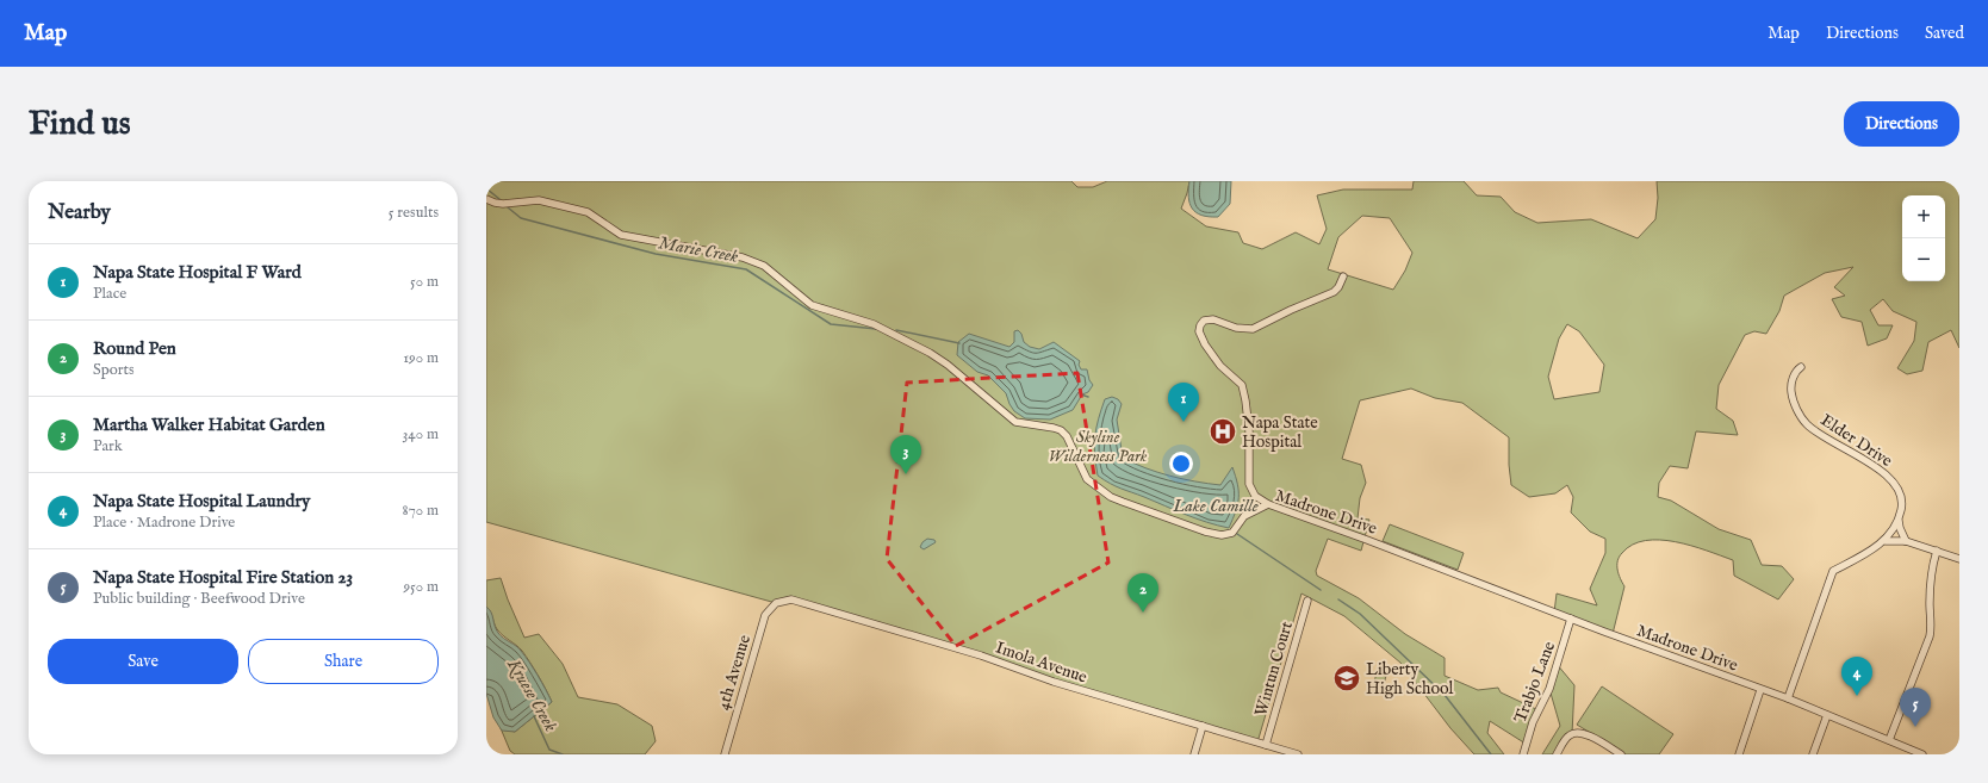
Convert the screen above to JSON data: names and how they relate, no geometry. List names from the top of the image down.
{
  "streets": {
    "street": [
      "Elder Drive",
      "Madrone Drive",
      "Imola Avenue",
      "Wintun Court",
      "4th Avenue",
      "Trabjo Lane"
    ]
  },
  "crossings": [
    ["Elder Drive", "Madrone Drive"],
    ["Madrone Drive", "Trabjo Lane"],
    ["Imola Avenue", "Wintun Court"],
    ["Imola Avenue", "4th Avenue"]
  ],
  "water": ["Marie Creek", "Lake Camille", "Kruese Creek"],
  "parks": ["Skyline Wilderness Park"],
  "places": {
    "hospital": ["Napa State Hospital"],
    "school or university": ["Liberty High School"]
  },
  "page": {
    "header": "Map",
    "nav": ["Map", "Directions", "Saved"],
    "buttons": [
      "Directions",
      ["Save", "Share"]
    ],
    "title": "Find us",
    "heading": ["Nearby", "5 results"],
    "map_buttons": ["+", "−"],
    "list": [
      {
        "mark": "1",
        "name": "Napa State Hospital F Ward",
        "note": "Place",
        "value": "50 m"
      },
      {
        "mark": "2",
        "name": "Round Pen",
        "note": "Sports",
        "value": "190 m"
      },
      {
        "mark": "3",
        "name": "Martha Walker Habitat Garden",
        "note": "Park",
        "value": "340 m"
      },
      {
        "mark": "4",
        "name": "Napa State Hospital Laundry",
        "note": "Place · Madrone Drive",
        "value": "870 m"
      },
      {
        "mark": "5",
        "name": "Napa State Hospital Fire Station 23",
        "note": "Public building · Beefwood Drive",
        "value": "950 m"
      }
    ],
    "pins": [
      "1",
      "3",
      "2",
      "4",
      "5"
    ]
  }
}
